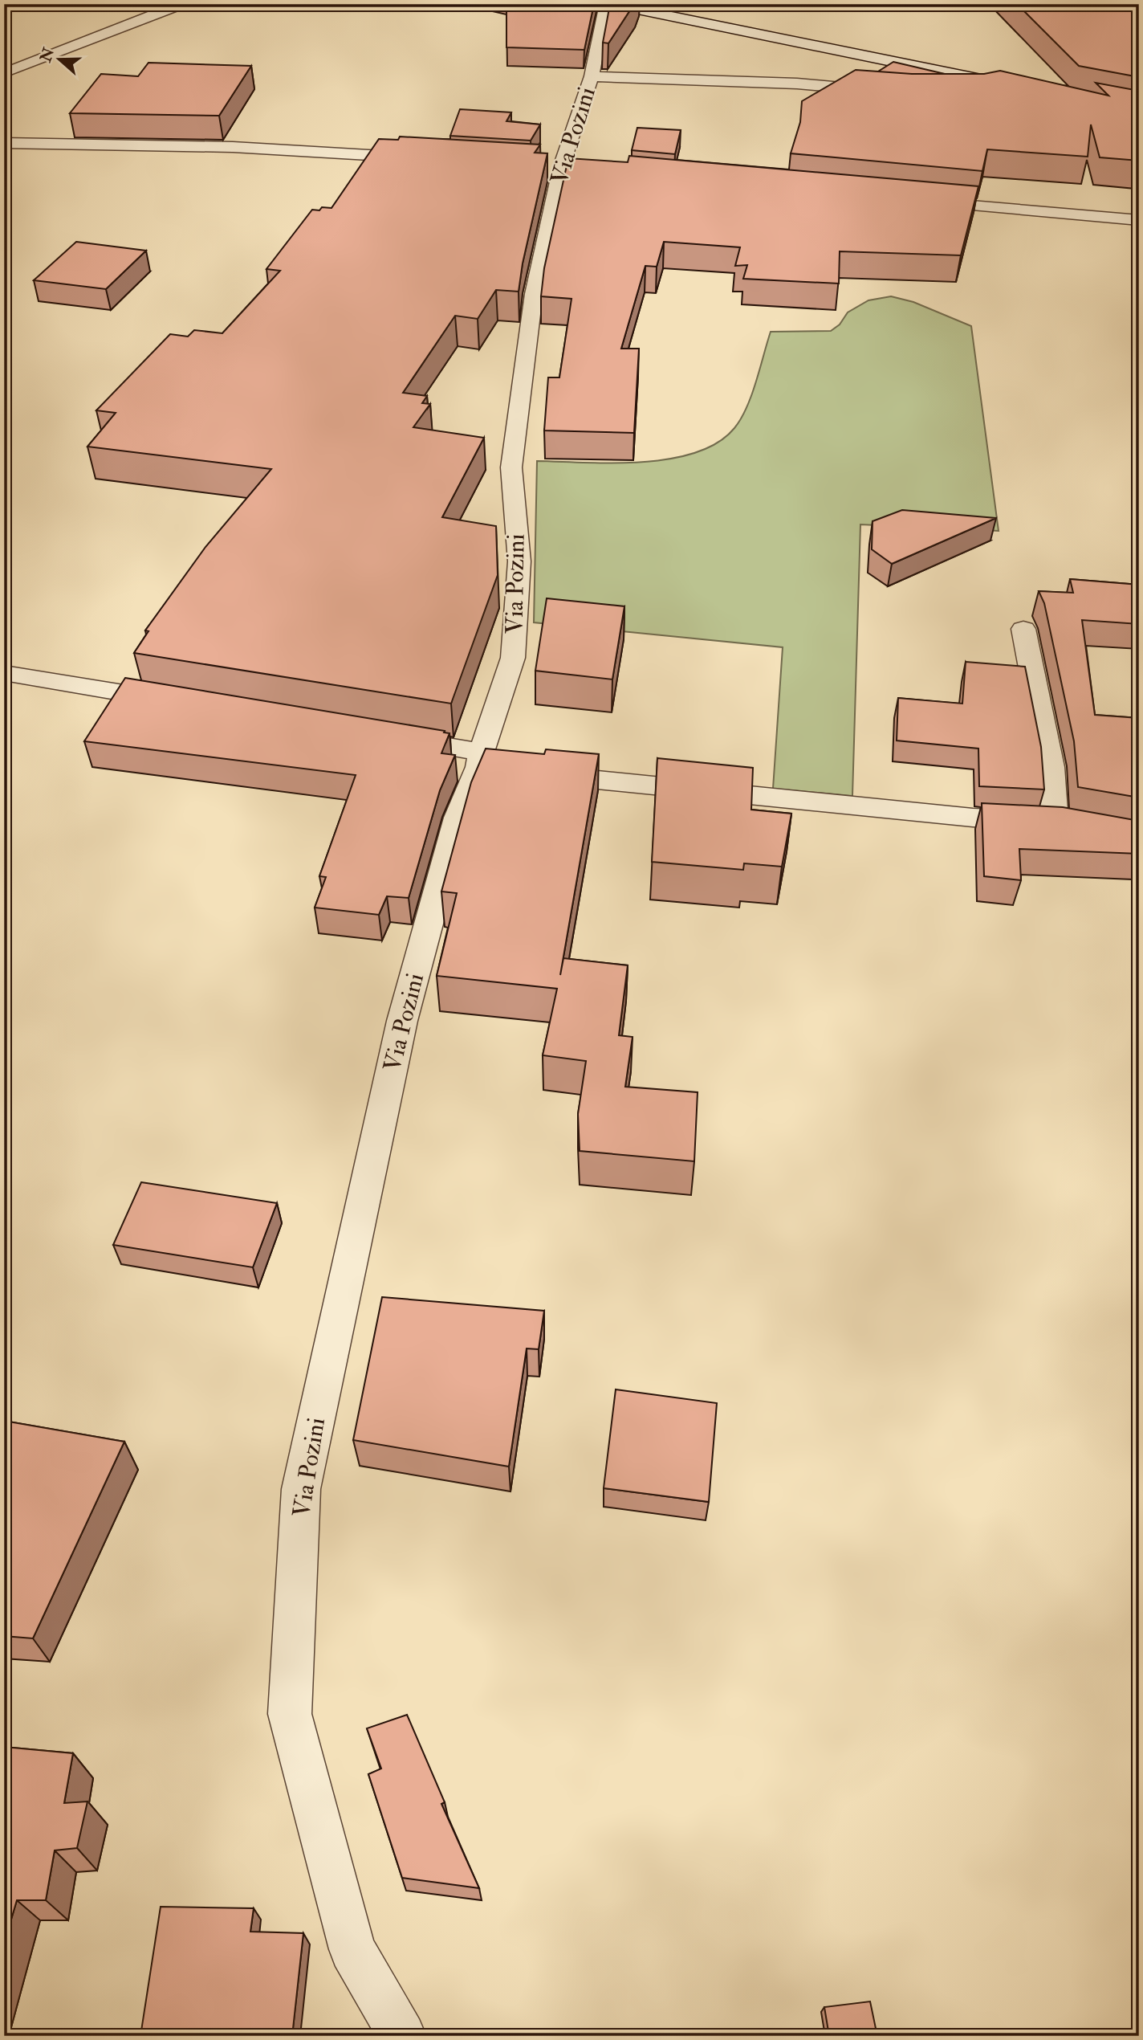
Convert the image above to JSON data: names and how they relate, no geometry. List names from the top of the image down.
{
  "streets": {
    "street": ["Via Pozini"]
  },
  "north": "left"
}
